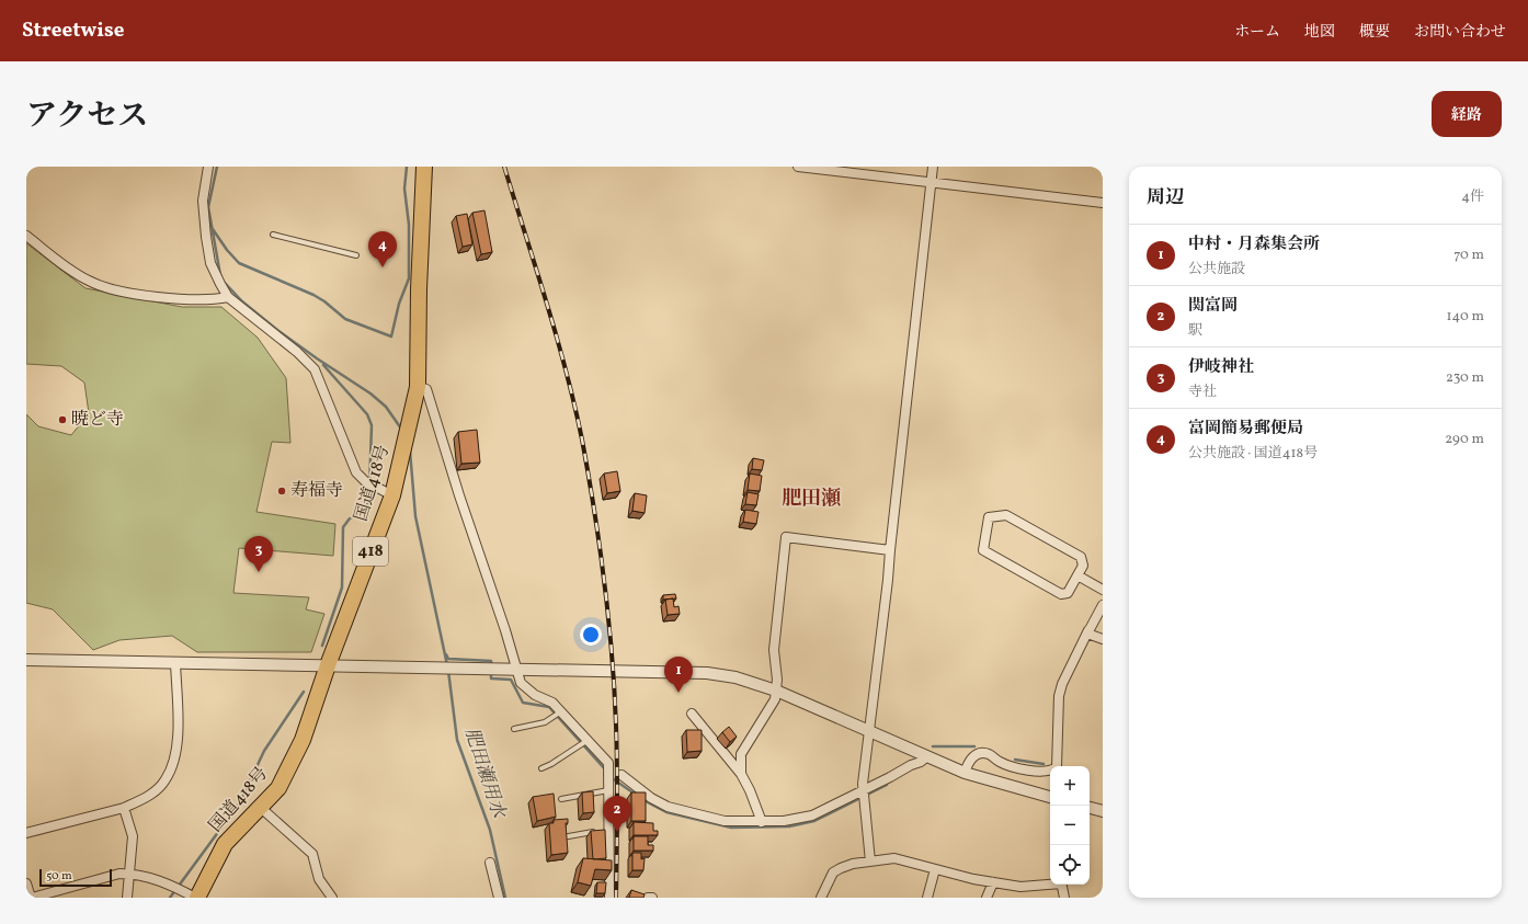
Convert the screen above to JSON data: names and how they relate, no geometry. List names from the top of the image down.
{
  "streets": {
    "highway": ["国道418号", "418"]
  },
  "districts": ["肥田瀬"],
  "water": ["肥田瀬用水"],
  "places": ["暁ど寺", "寿福寺"],
  "scale_bar": "50 m",
  "page": {
    "header": "Streetwise",
    "nav": [
      "ホーム",
      "地図",
      "概要",
      "お問い合わせ"
    ],
    "title": "アクセス",
    "buttons": "経路",
    "heading": ["周辺", "4件"],
    "list": [
      {
        "mark": "1",
        "name": "中村・月森集会所",
        "note": "公共施設",
        "value": "70 m"
      },
      {
        "mark": "2",
        "name": "関富岡",
        "note": "駅",
        "value": "140 m"
      },
      {
        "mark": "3",
        "name": "伊岐神社",
        "note": "寺社",
        "value": "230 m"
      },
      {
        "mark": "4",
        "name": "富岡簡易郵便局",
        "note": "公共施設 · 国道418号",
        "value": "290 m"
      }
    ],
    "pins": [
      "4",
      "3",
      "1",
      "2"
    ],
    "map_buttons": ["+", "−"],
    "scale": "50 m"
  }
}
